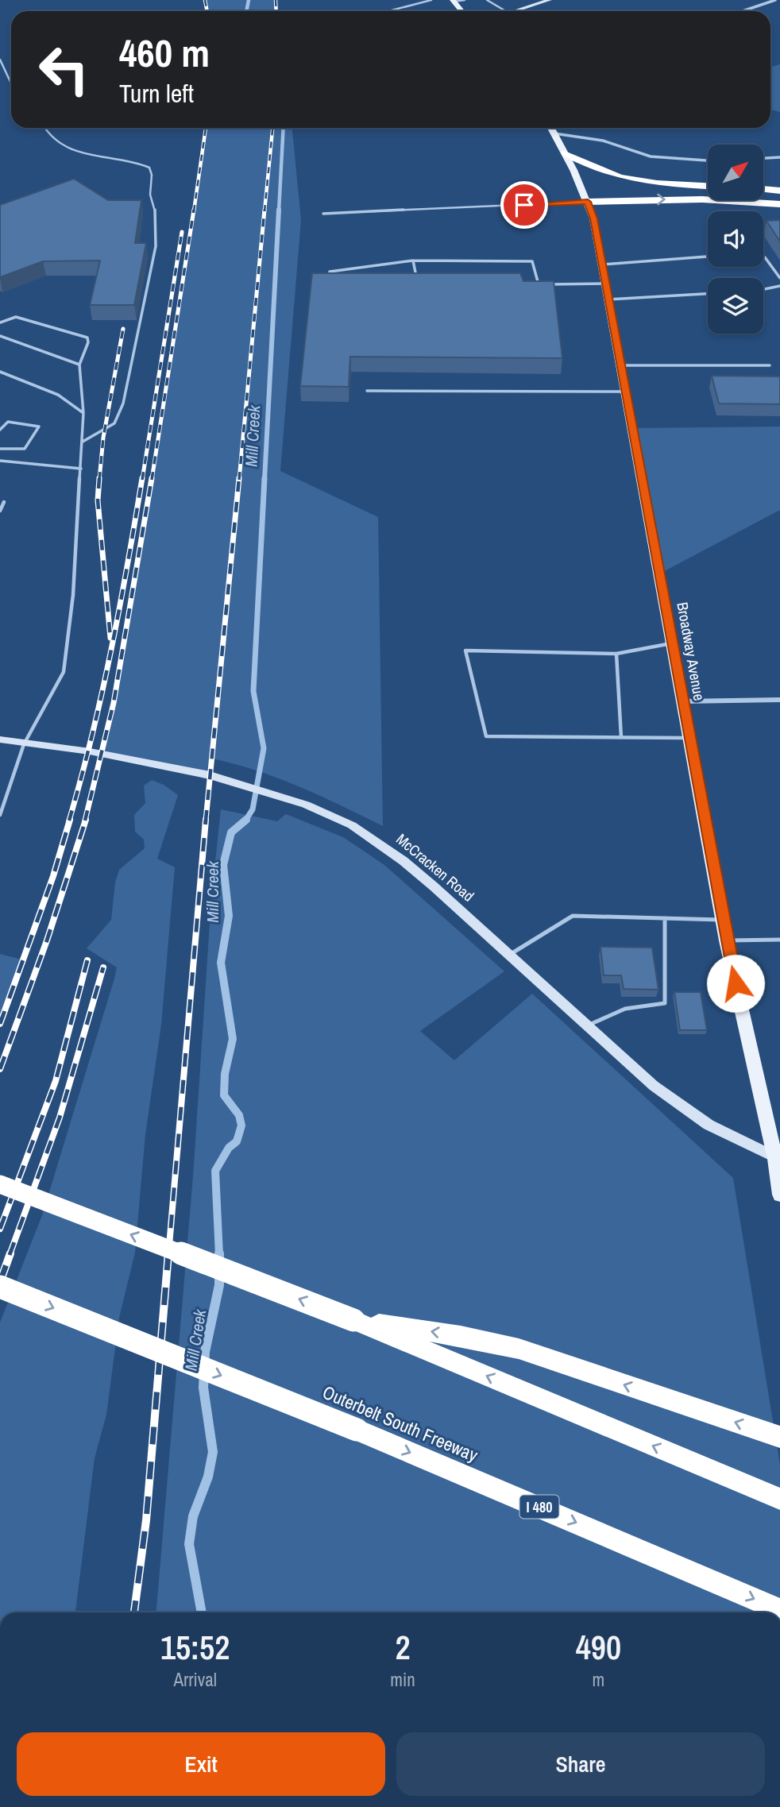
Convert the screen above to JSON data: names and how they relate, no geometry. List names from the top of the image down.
{
  "streets": {
    "highway": ["Outerbelt South Freeway", "I 480"],
    "main road": ["Broadway Avenue"],
    "street": ["McCracken Road"]
  },
  "crossings": [
    ["Broadway Avenue", "McCracken Road"]
  ],
  "water": ["Mill Creek"],
  "north": "top right",
  "page": {
    "turn": ["460 m", "Turn left"],
    "eta": [
      "15:52",
      "Arrival",
      "2",
      "min",
      "490",
      "m"
    ],
    "buttons": ["Exit", "Share"]
  }
}
